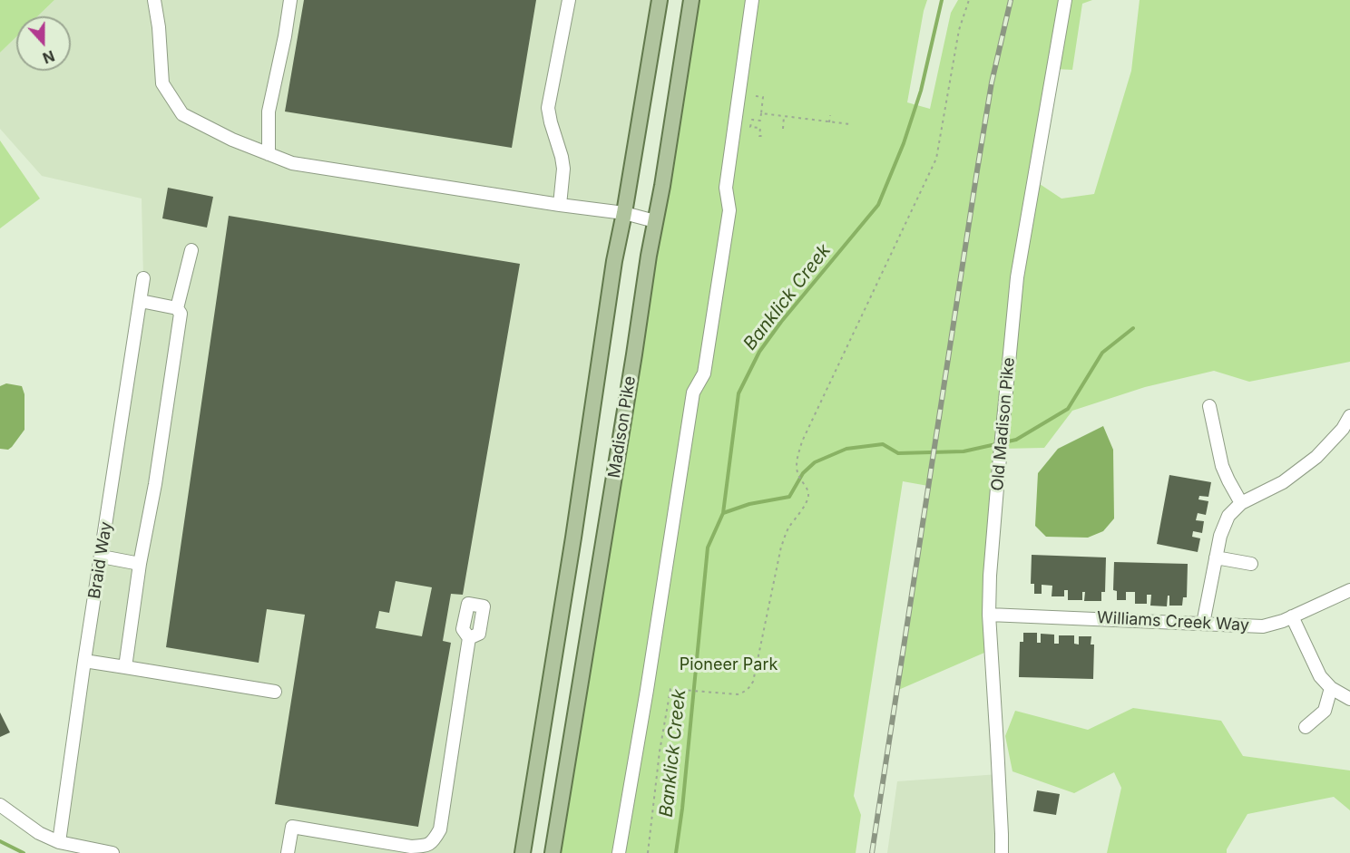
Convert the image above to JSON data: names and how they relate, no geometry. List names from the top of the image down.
{
  "streets": {
    "main road": ["Madison Pike"],
    "street": ["Old Madison Pike", "Braid Way", "Williams Creek Way"]
  },
  "crossings": [
    ["Old Madison Pike", "Williams Creek Way"]
  ],
  "water": ["Banklick Creek"],
  "parks": ["Pioneer Park"],
  "north": "bottom"
}
